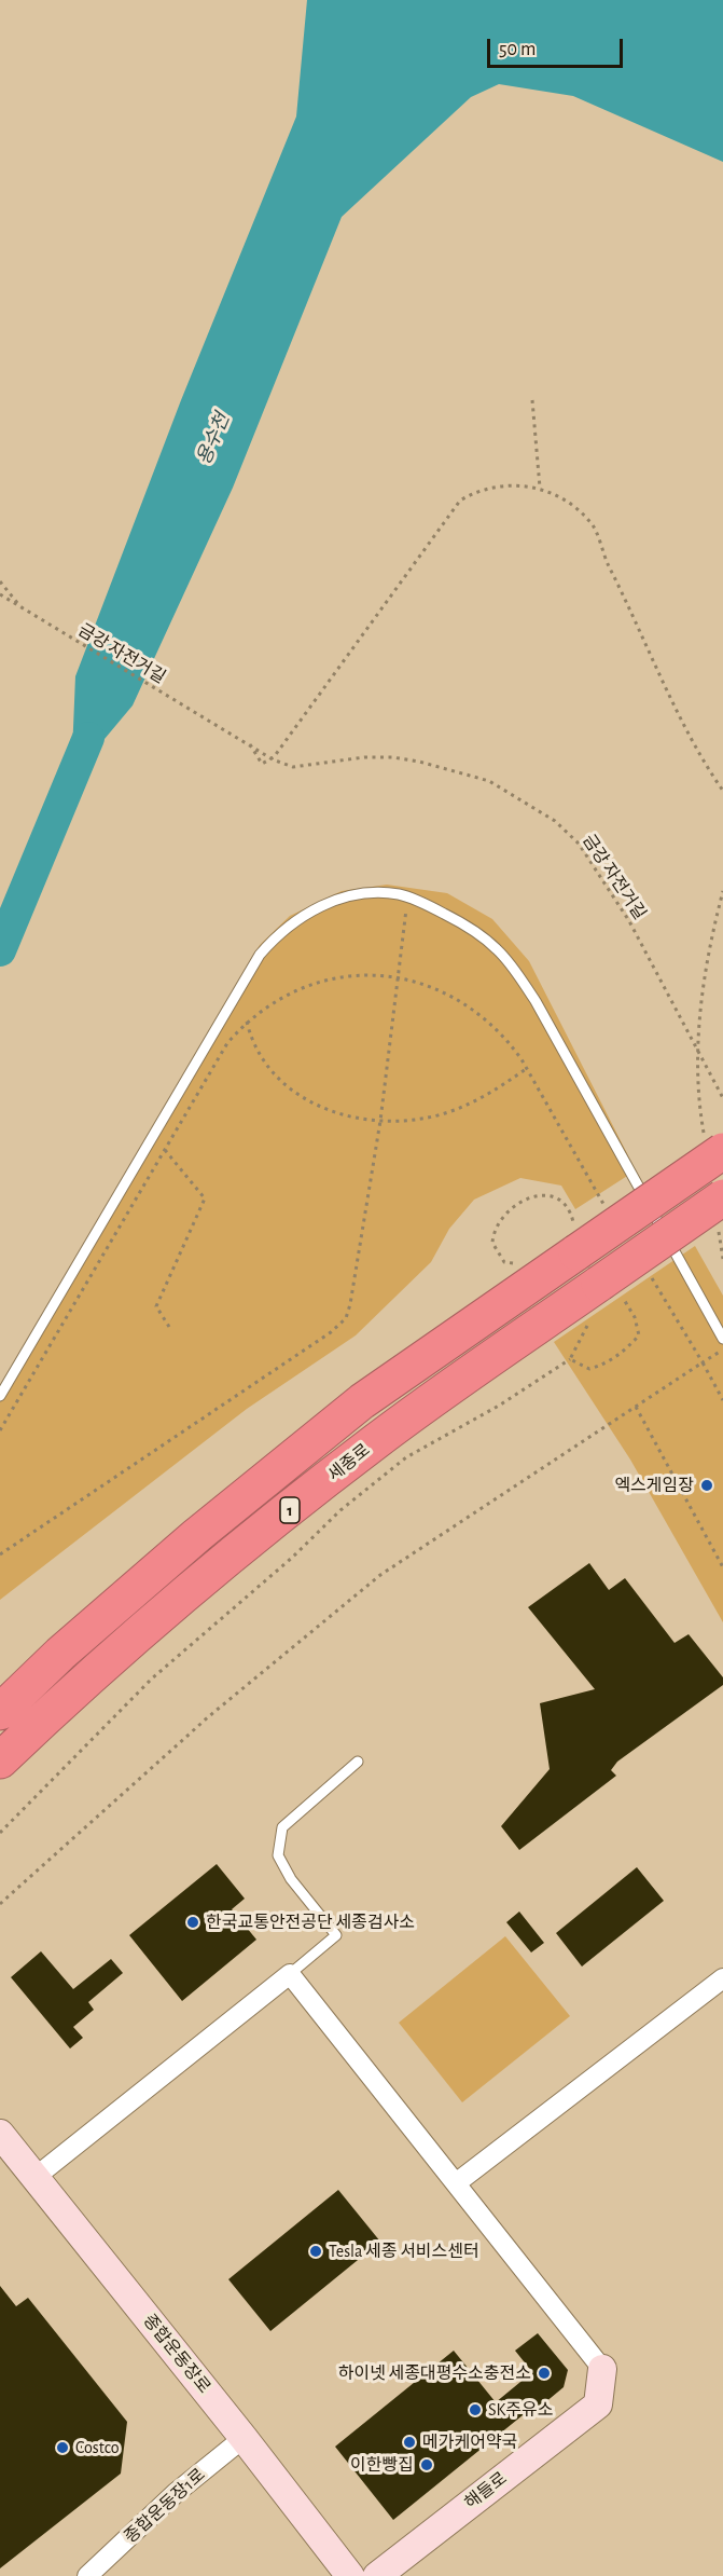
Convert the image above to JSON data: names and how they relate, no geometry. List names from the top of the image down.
{
  "streets": {
    "highway": ["세종로", "1"],
    "street": ["종합운동장로", "해들로", "종합운동장1로"],
    "path": ["금강 자전거길"]
  },
  "crossings": [
    ["종합운동장로", "종합운동장1로"]
  ],
  "water": ["용수천"],
  "places": [
    "엑스게임장",
    "한국교통안전공단 세종검사소",
    "Tesla 세종 서비스센터",
    "하이넷 세종대평수소충전소",
    "SK주유소",
    "메가케어약국",
    "Costco",
    "이한빵집"
  ],
  "scale_bar": "50 m"
}
